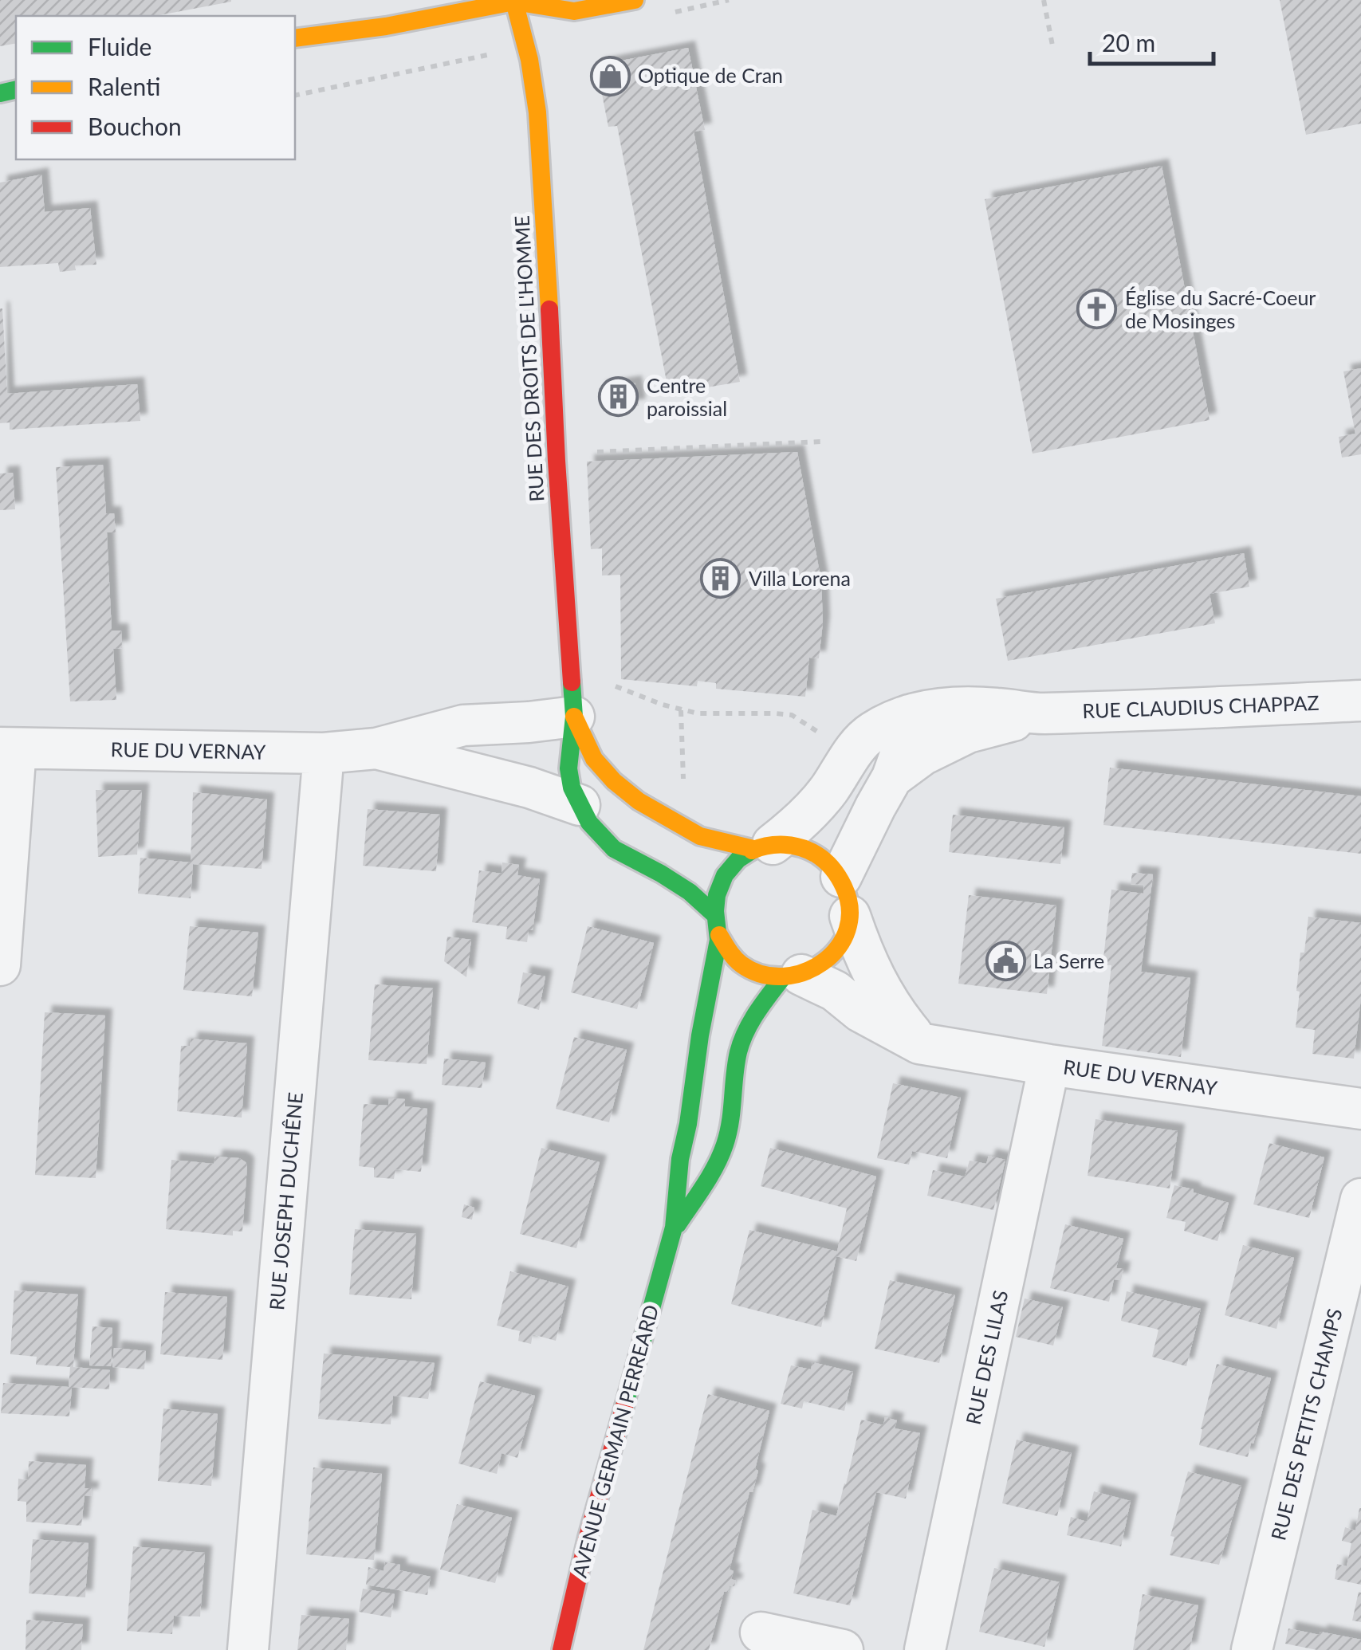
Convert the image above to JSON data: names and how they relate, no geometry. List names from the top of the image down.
{
  "streets": {
    "main road": ["RUE DES DROITS DE L'HOMME", "AVENUE GERMAIN PERREARD"],
    "street": [
      "RUE CLAUDIUS CHAPPAZ",
      "RUE DU VERNAY",
      "RUE JOSEPH DUCHÊNE",
      "RUE DES LILAS",
      "RUE DES PETITS CHAMPS"
    ]
  },
  "crossings": [
    ["RUE DES DROITS DE L'HOMME", "RUE DU VERNAY"],
    ["RUE DES DROITS DE L'HOMME", "AVENUE GERMAIN PERREARD"],
    ["RUE DU VERNAY", "RUE JOSEPH DUCHÊNE"],
    ["RUE DU VERNAY", "RUE DES LILAS"],
    ["RUE DU VERNAY", "AVENUE GERMAIN PERREARD"]
  ],
  "places": {
    "shop": ["Optique de Cran"],
    "church": ["Église du Sacré-Coeur de Mosinges"],
    "building": ["Centre paroissial", "Villa Lorena"],
    "public building": ["La Serre"]
  },
  "legend": ["Fluide", "Ralenti", "Bouchon"],
  "scale_bar": "20 m"
}
